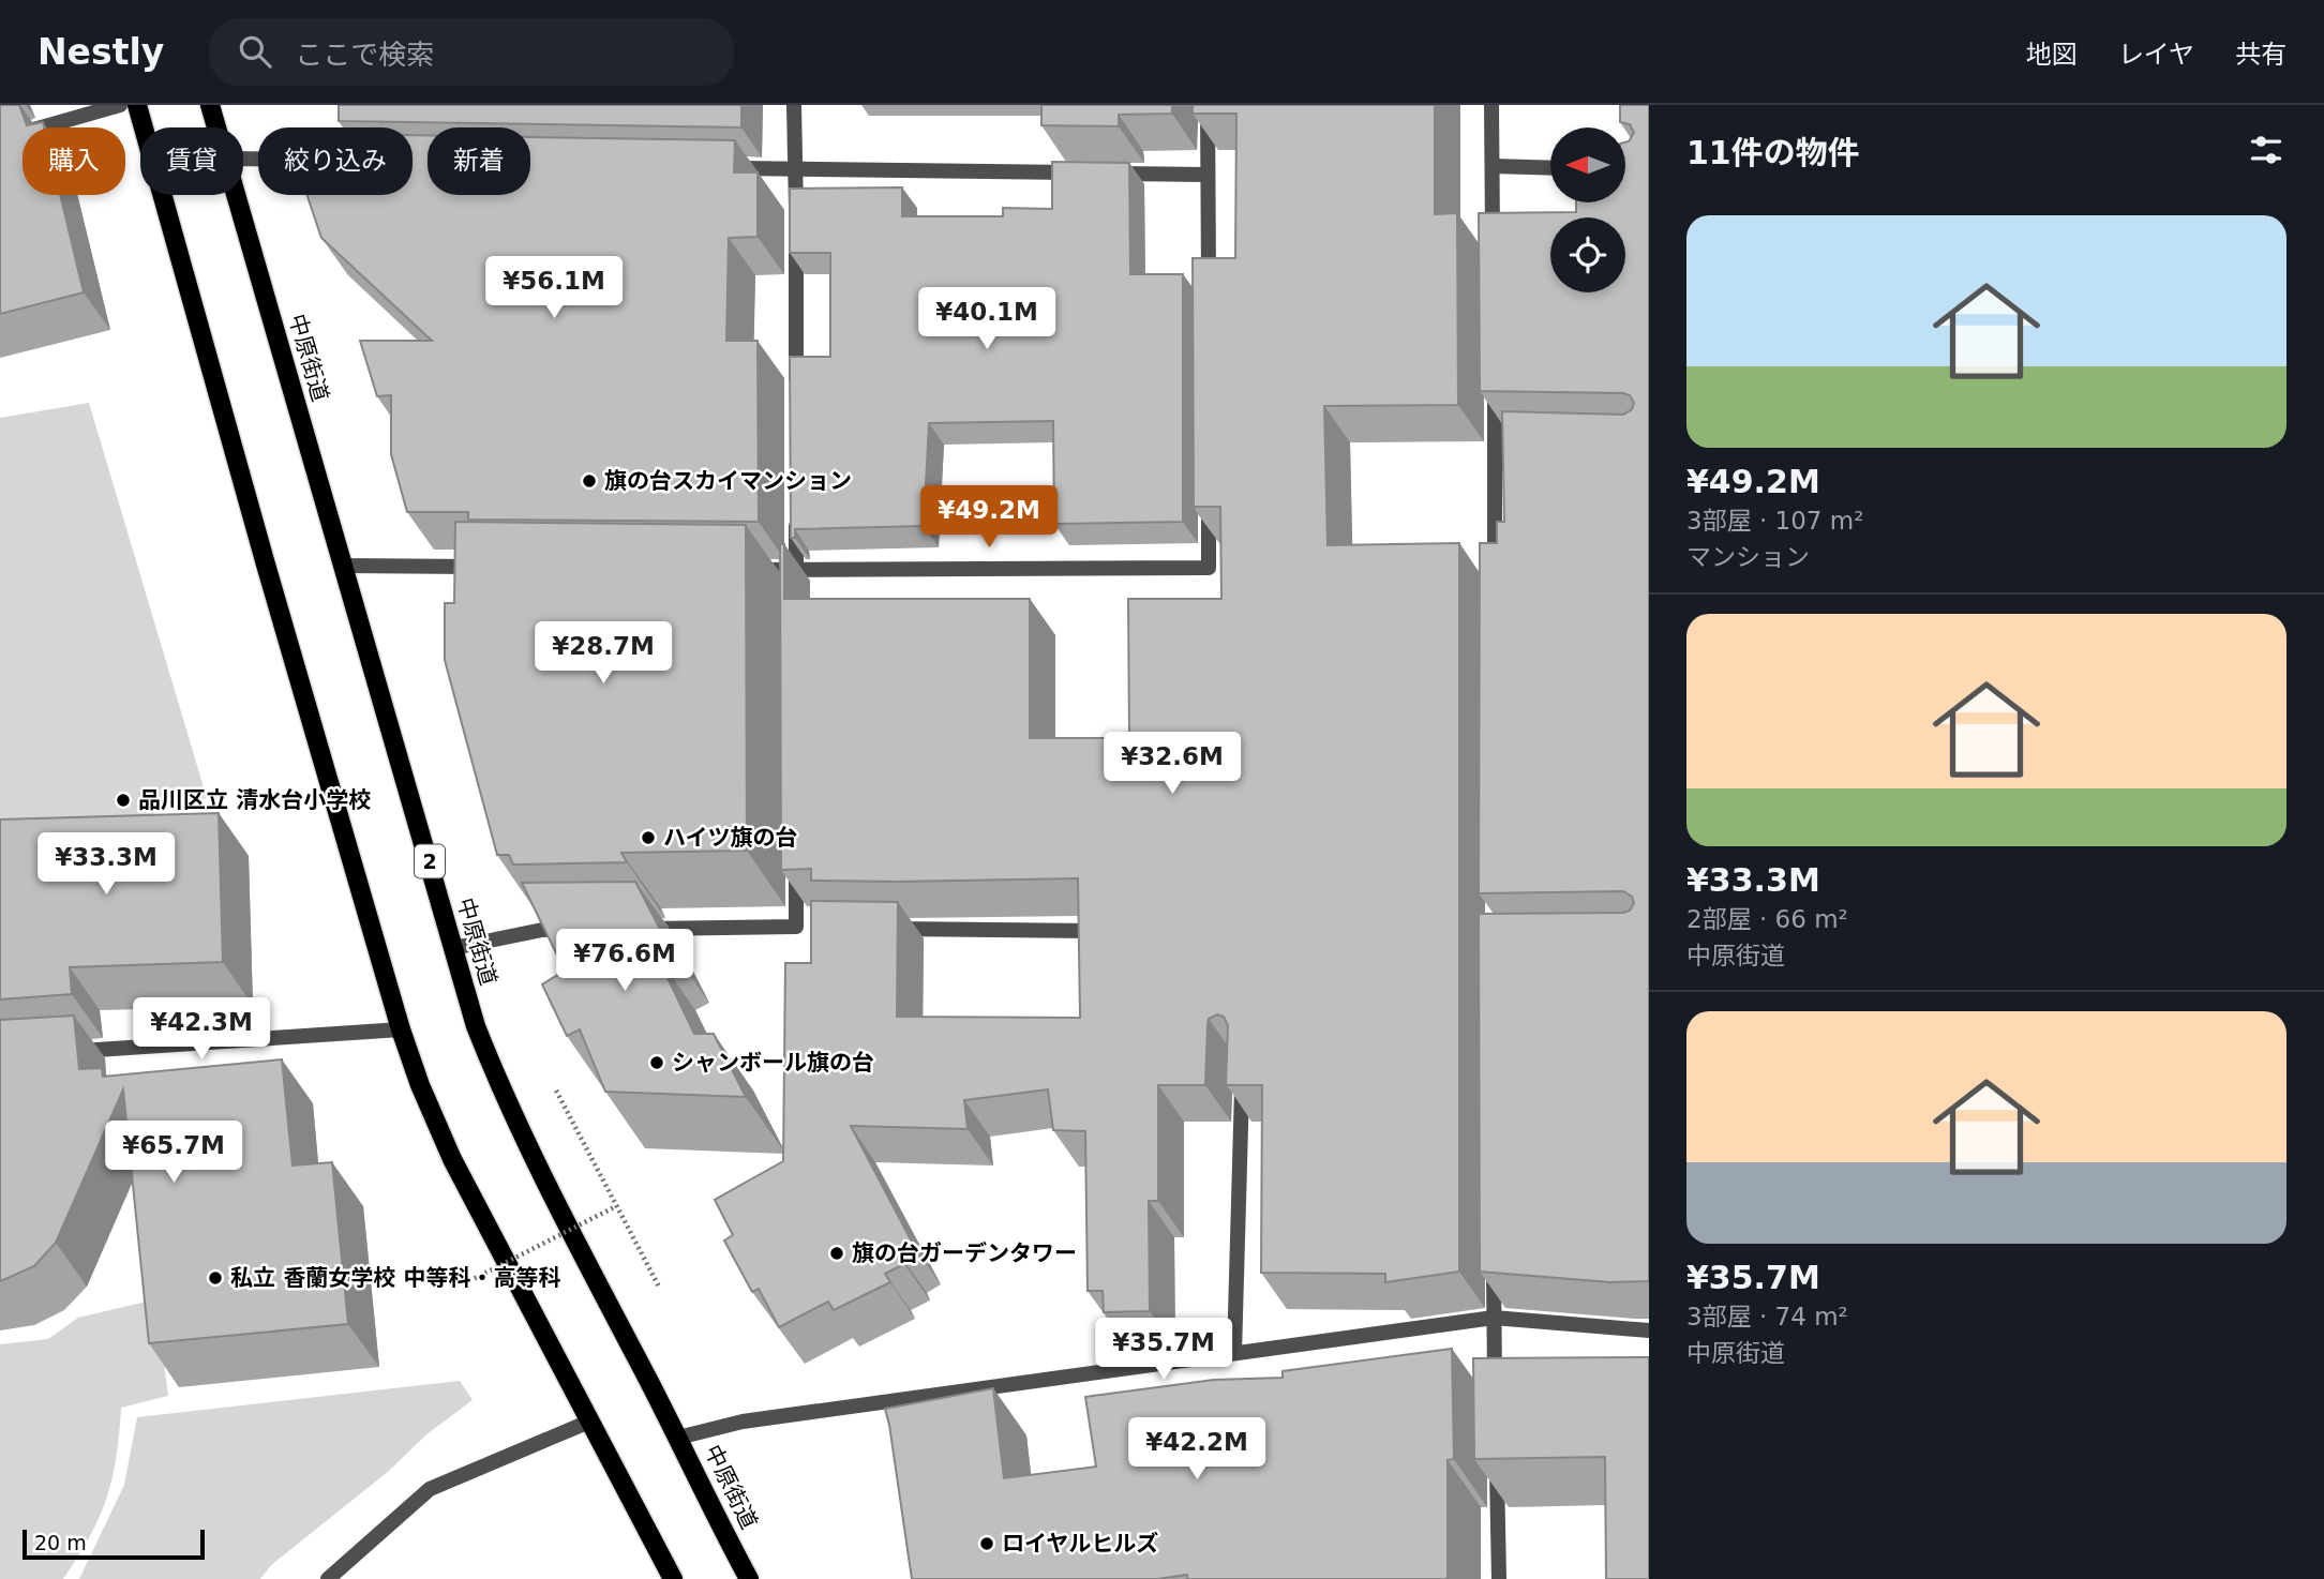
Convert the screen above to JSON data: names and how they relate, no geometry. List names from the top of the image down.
{
  "streets": {
    "main road": ["中原街道", "2"]
  },
  "places": [
    "旗の台スカイマンション",
    "品川区立 清水台小学校",
    "ハイツ旗の台",
    "シャンボール旗の台",
    "旗の台ガーデンタワー",
    "私立 香蘭女学校 中等科・高等科",
    "ロイヤルヒルズ"
  ],
  "scale_bar": "20 m",
  "north": "left",
  "page": {
    "header": "Nestly",
    "search": "ここで検索",
    "nav": ["地図", "レイヤ", "共有"],
    "heading": "11件の物件",
    "chip": [
      "購入",
      "賃貸",
      "絞り込み",
      "新着"
    ],
    "list": [
      {
        "name": "¥49.2M",
        "note": "3部屋 · 107 m² · マンション"
      },
      {
        "name": "¥33.3M",
        "note": "2部屋 · 66 m² · 中原街道"
      },
      {
        "name": "¥35.7M",
        "note": "3部屋 · 74 m² · 中原街道"
      }
    ],
    "price": [
      "¥56.1M",
      "¥40.1M",
      "¥49.2M",
      "¥28.7M",
      "¥32.6M",
      "¥33.3M",
      "¥76.6M",
      "¥42.3M",
      "¥65.7M",
      "¥35.7M",
      "¥42.2M"
    ],
    "scale": "20 m"
  }
}
